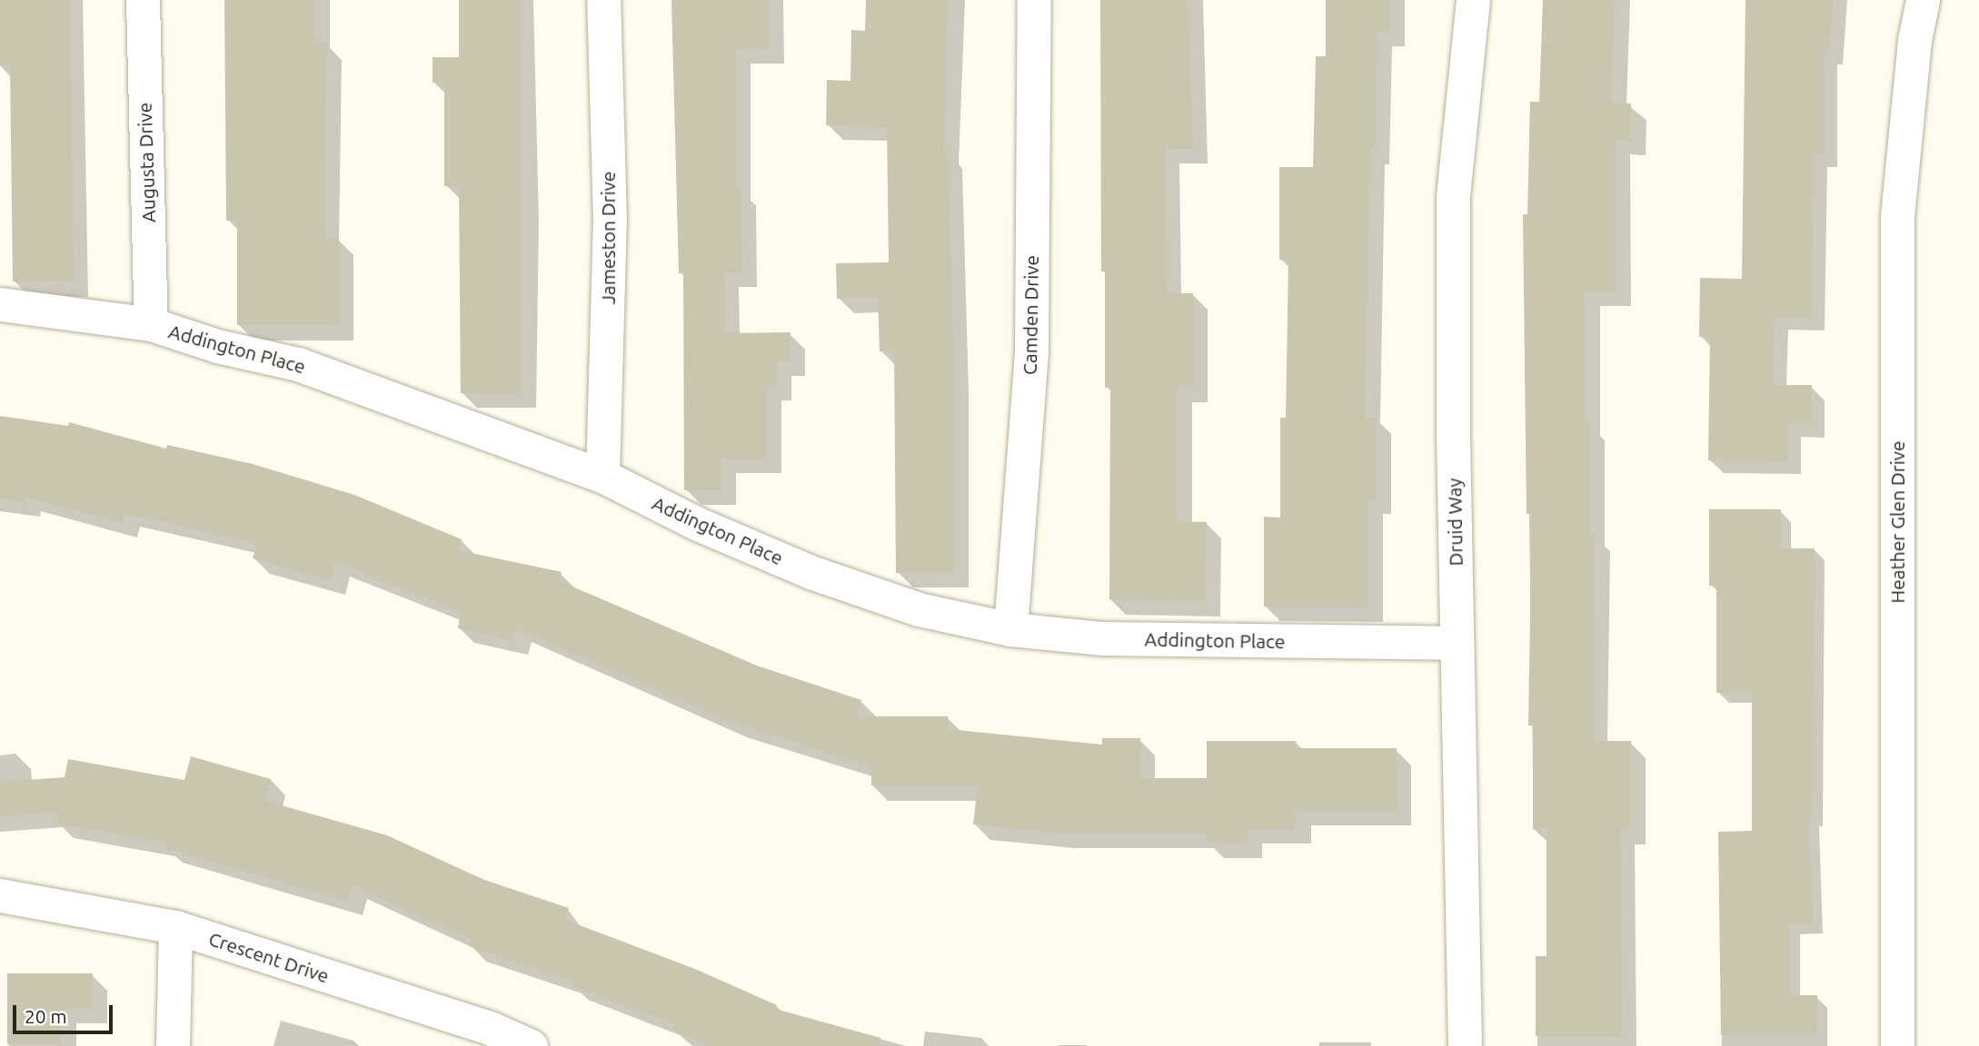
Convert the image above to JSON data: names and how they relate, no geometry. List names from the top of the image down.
{
  "streets": {
    "street": [
      "Augusta Drive",
      "Jameston Drive",
      "Camden Drive",
      "Addington Place",
      "Druid Way",
      "Heather Glen Drive",
      "Crescent Drive"
    ]
  },
  "crossings": [
    ["Augusta Drive", "Addington Place"],
    ["Jameston Drive", "Addington Place"],
    ["Camden Drive", "Addington Place"],
    ["Addington Place", "Druid Way"]
  ],
  "scale_bar": "20 m"
}
